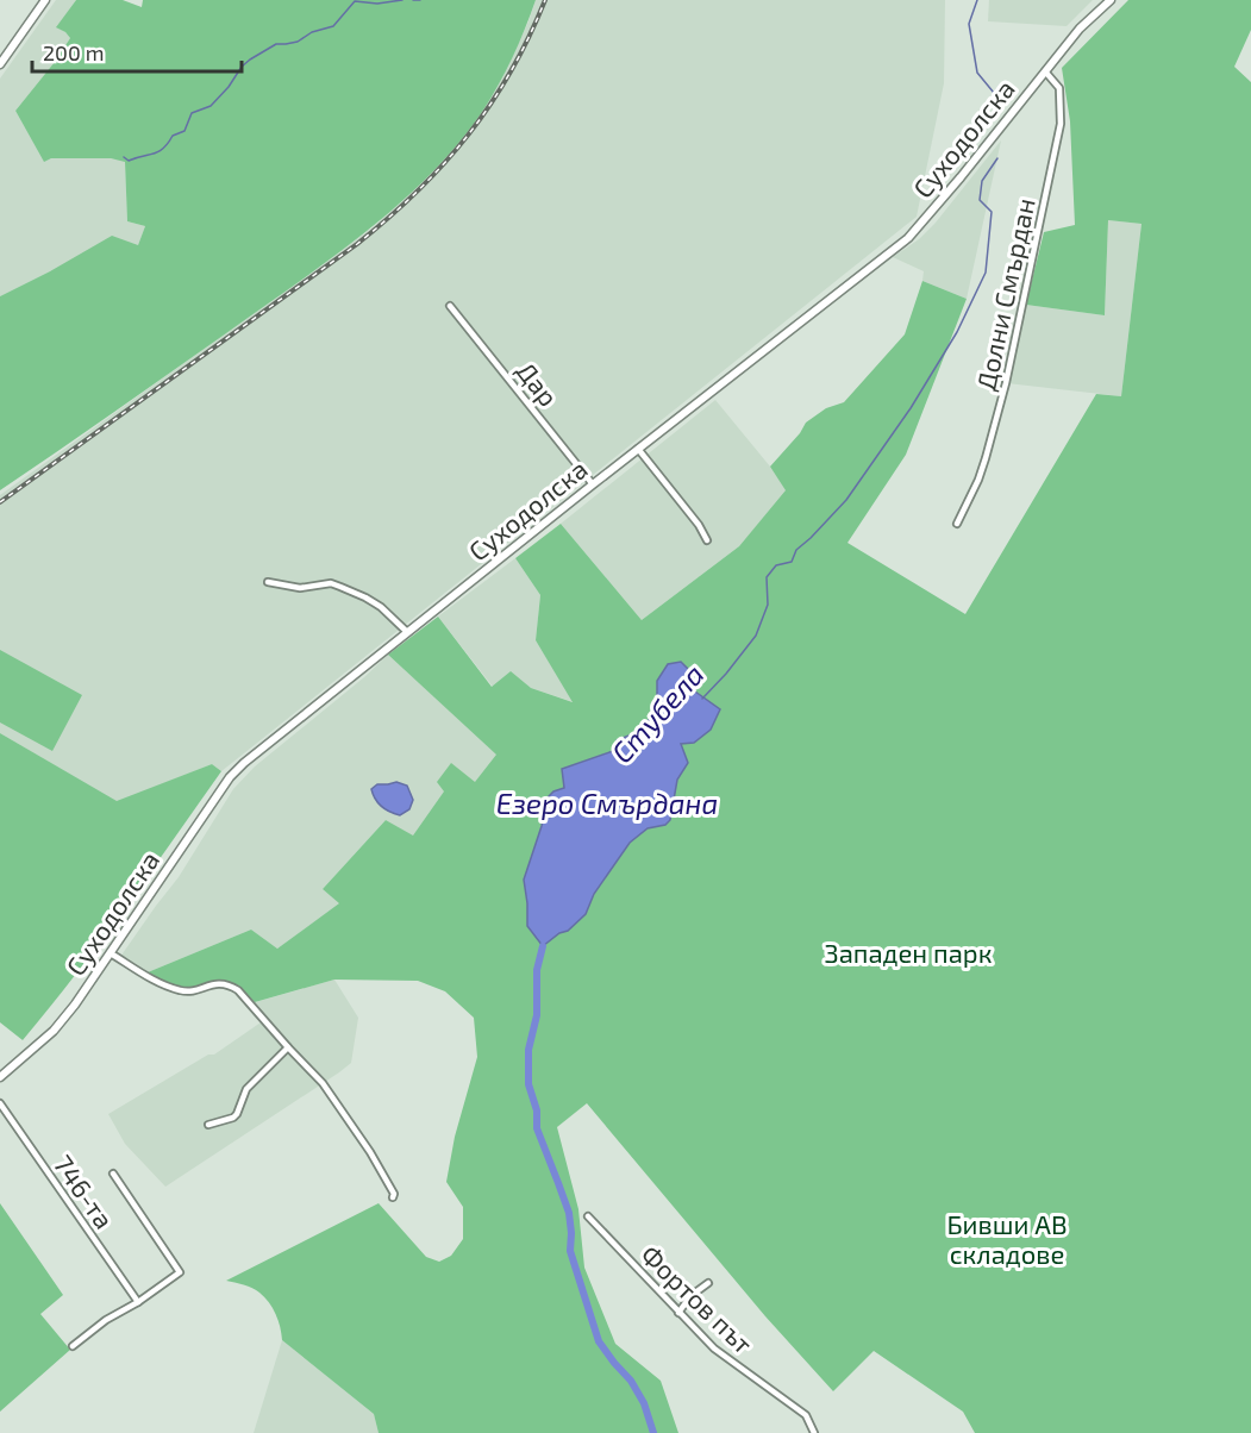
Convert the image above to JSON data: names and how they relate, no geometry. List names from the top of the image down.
{
  "streets": {
    "street": [
      "Суходолска",
      "Долни Смърдан",
      "Дар",
      "746-та",
      "Фортов път"
    ]
  },
  "crossings": [
    ["Суходолска", "Долни Смърдан"],
    ["Суходолска", "Дар"]
  ],
  "water": ["Стубела", "Езеро Смърдана"],
  "parks": ["Западен парк", "Бивши АВ складове"],
  "scale_bar": "200 m"
}
